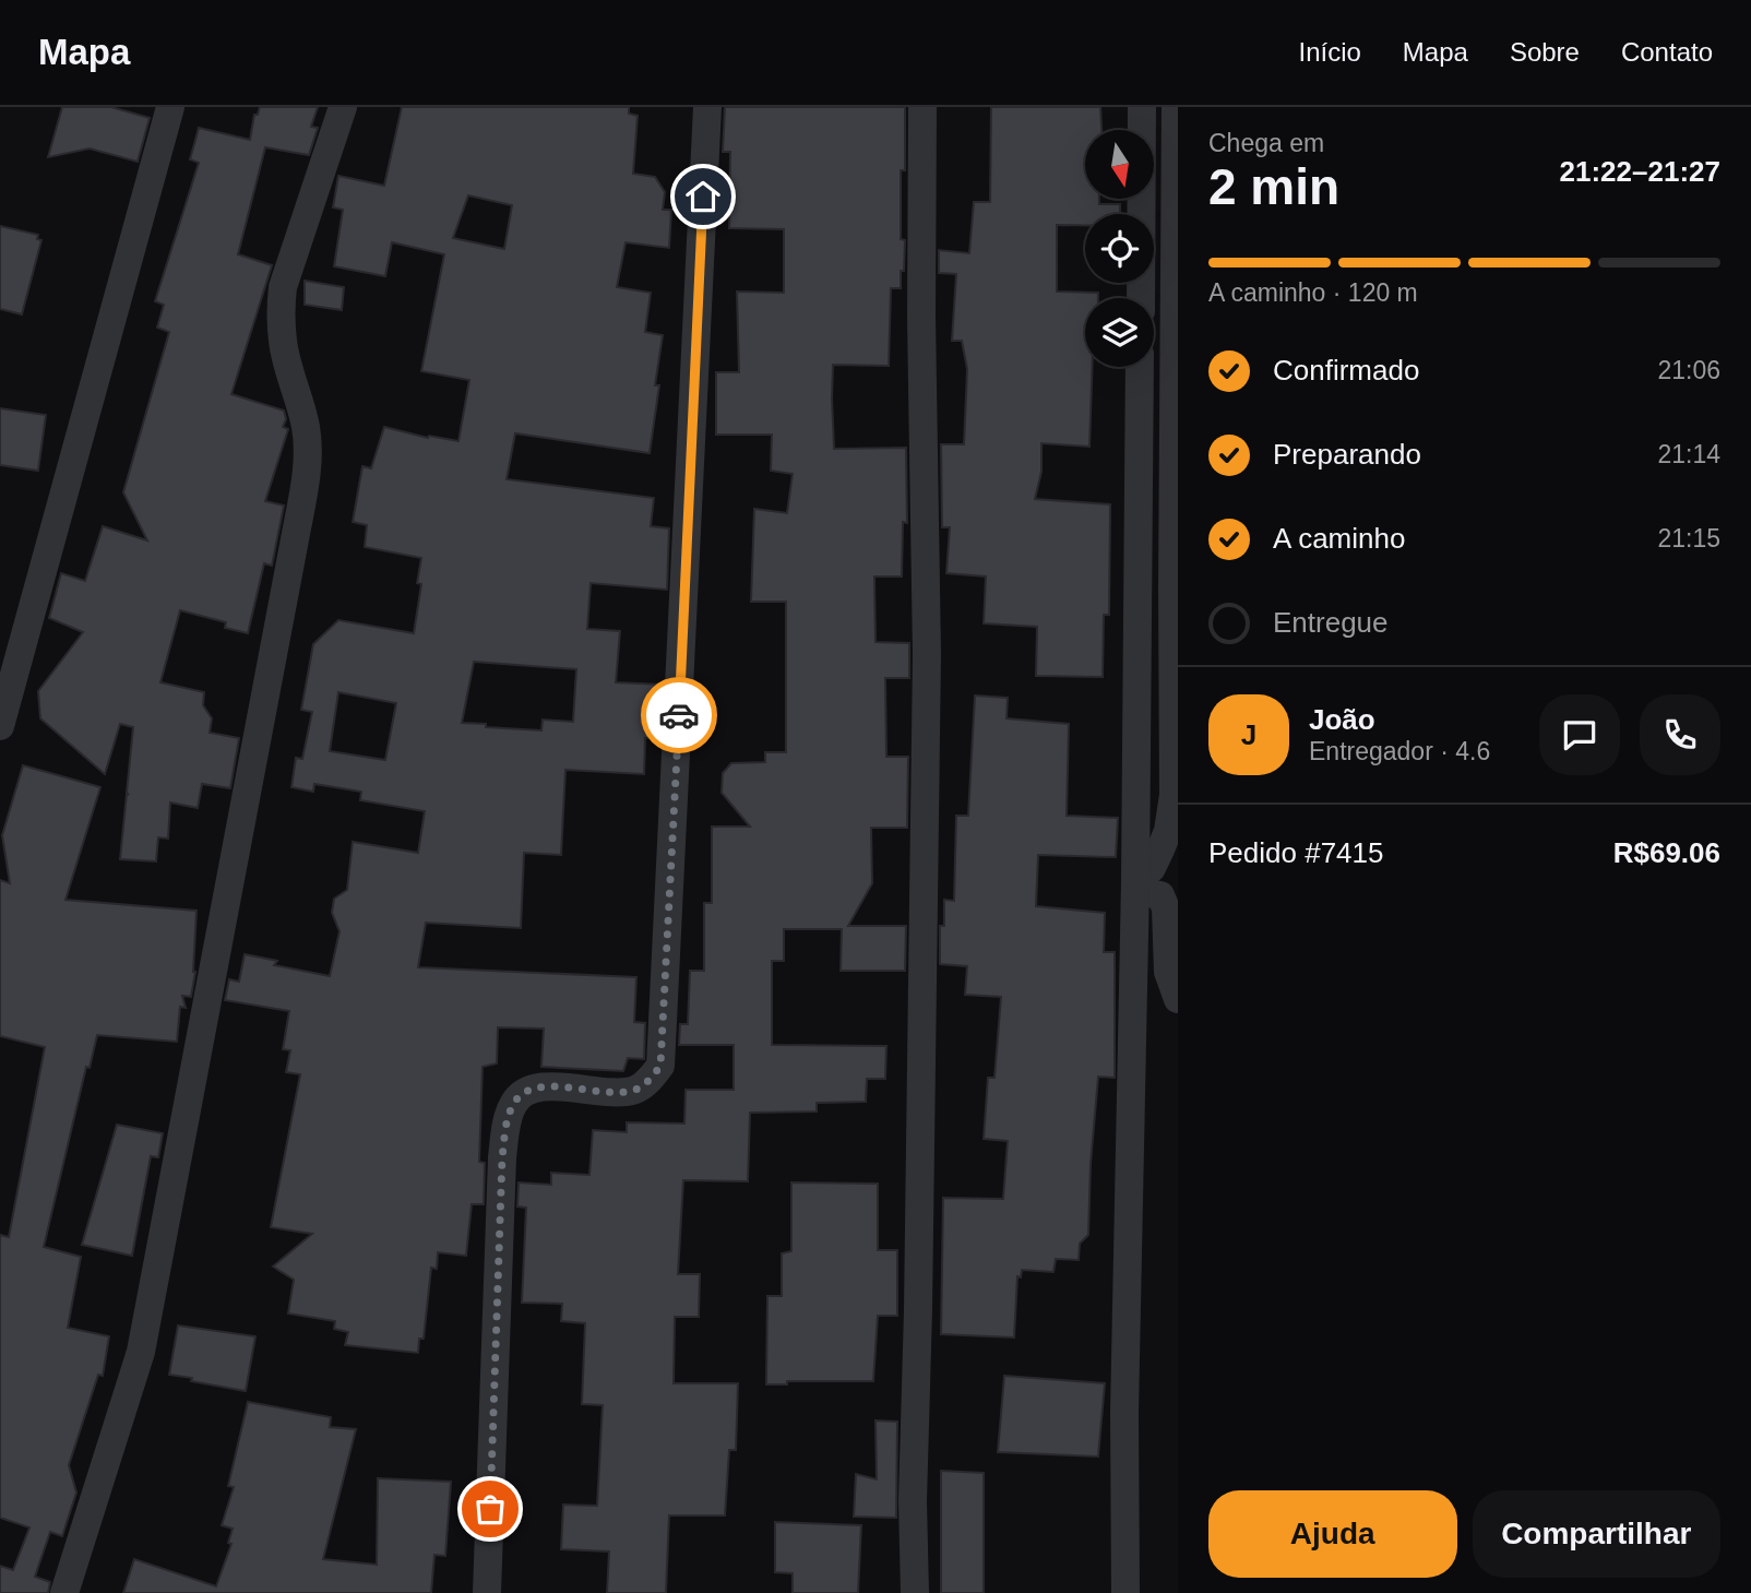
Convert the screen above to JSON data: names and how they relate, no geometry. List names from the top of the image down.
{
  "north": "bottom",
  "page": {
    "header": "Mapa",
    "nav": [
      "Início",
      "Mapa",
      "Sobre",
      "Contato"
    ],
    "heading": ["2 min", "Chega em", "21:22–21:27"],
    "panel": [
      "João",
      "Entregador · 4.6",
      "Pedido #7415",
      "R$69.06"
    ],
    "bar": "A caminho · 120 m",
    "list": [
      ["Confirmado", "21:06"],
      ["Preparando", "21:14"],
      ["A caminho", "21:15"],
      "Entregue"
    ],
    "round": "J",
    "buttons": ["Ajuda", "Compartilhar"]
  }
}
